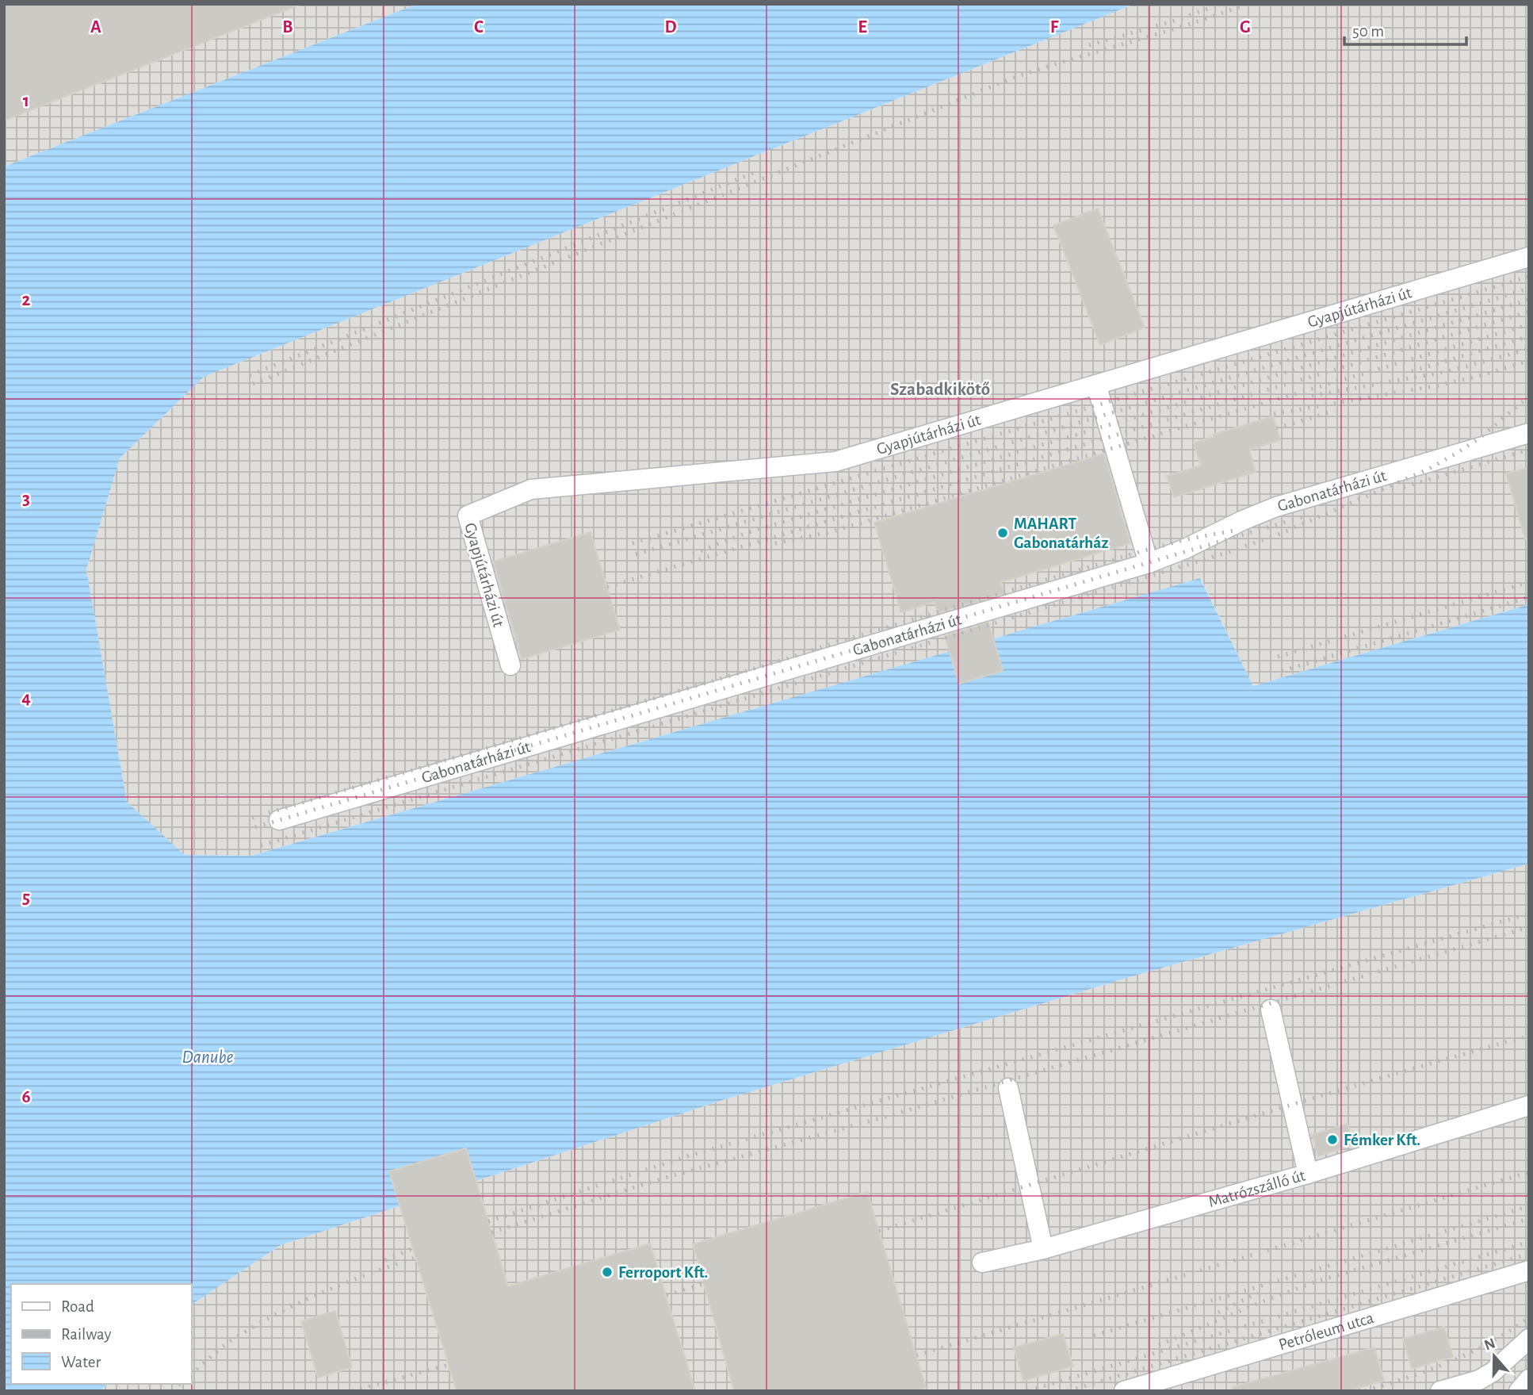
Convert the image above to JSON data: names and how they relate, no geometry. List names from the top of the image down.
{
  "streets": {
    "street": [
      "Gyapjútárházi út",
      "Gabonatárházi út",
      "Matrózszálló út",
      "Petróleum utca"
    ]
  },
  "districts": ["Szabadkikötő"],
  "water": ["Danube"],
  "places": ["MAHART Gabonatárház", "Fémker Kft.", "Ferroport Kft."],
  "legend": ["Road", "Railway", "Water"],
  "scale_bar": "50 m",
  "north": "top",
  "grid": {
    "columns": [
      "A",
      "B",
      "C",
      "D",
      "E",
      "F",
      "G"
    ],
    "rows": [
      "1",
      "2",
      "3",
      "4",
      "5",
      "6"
    ]
  }
}
